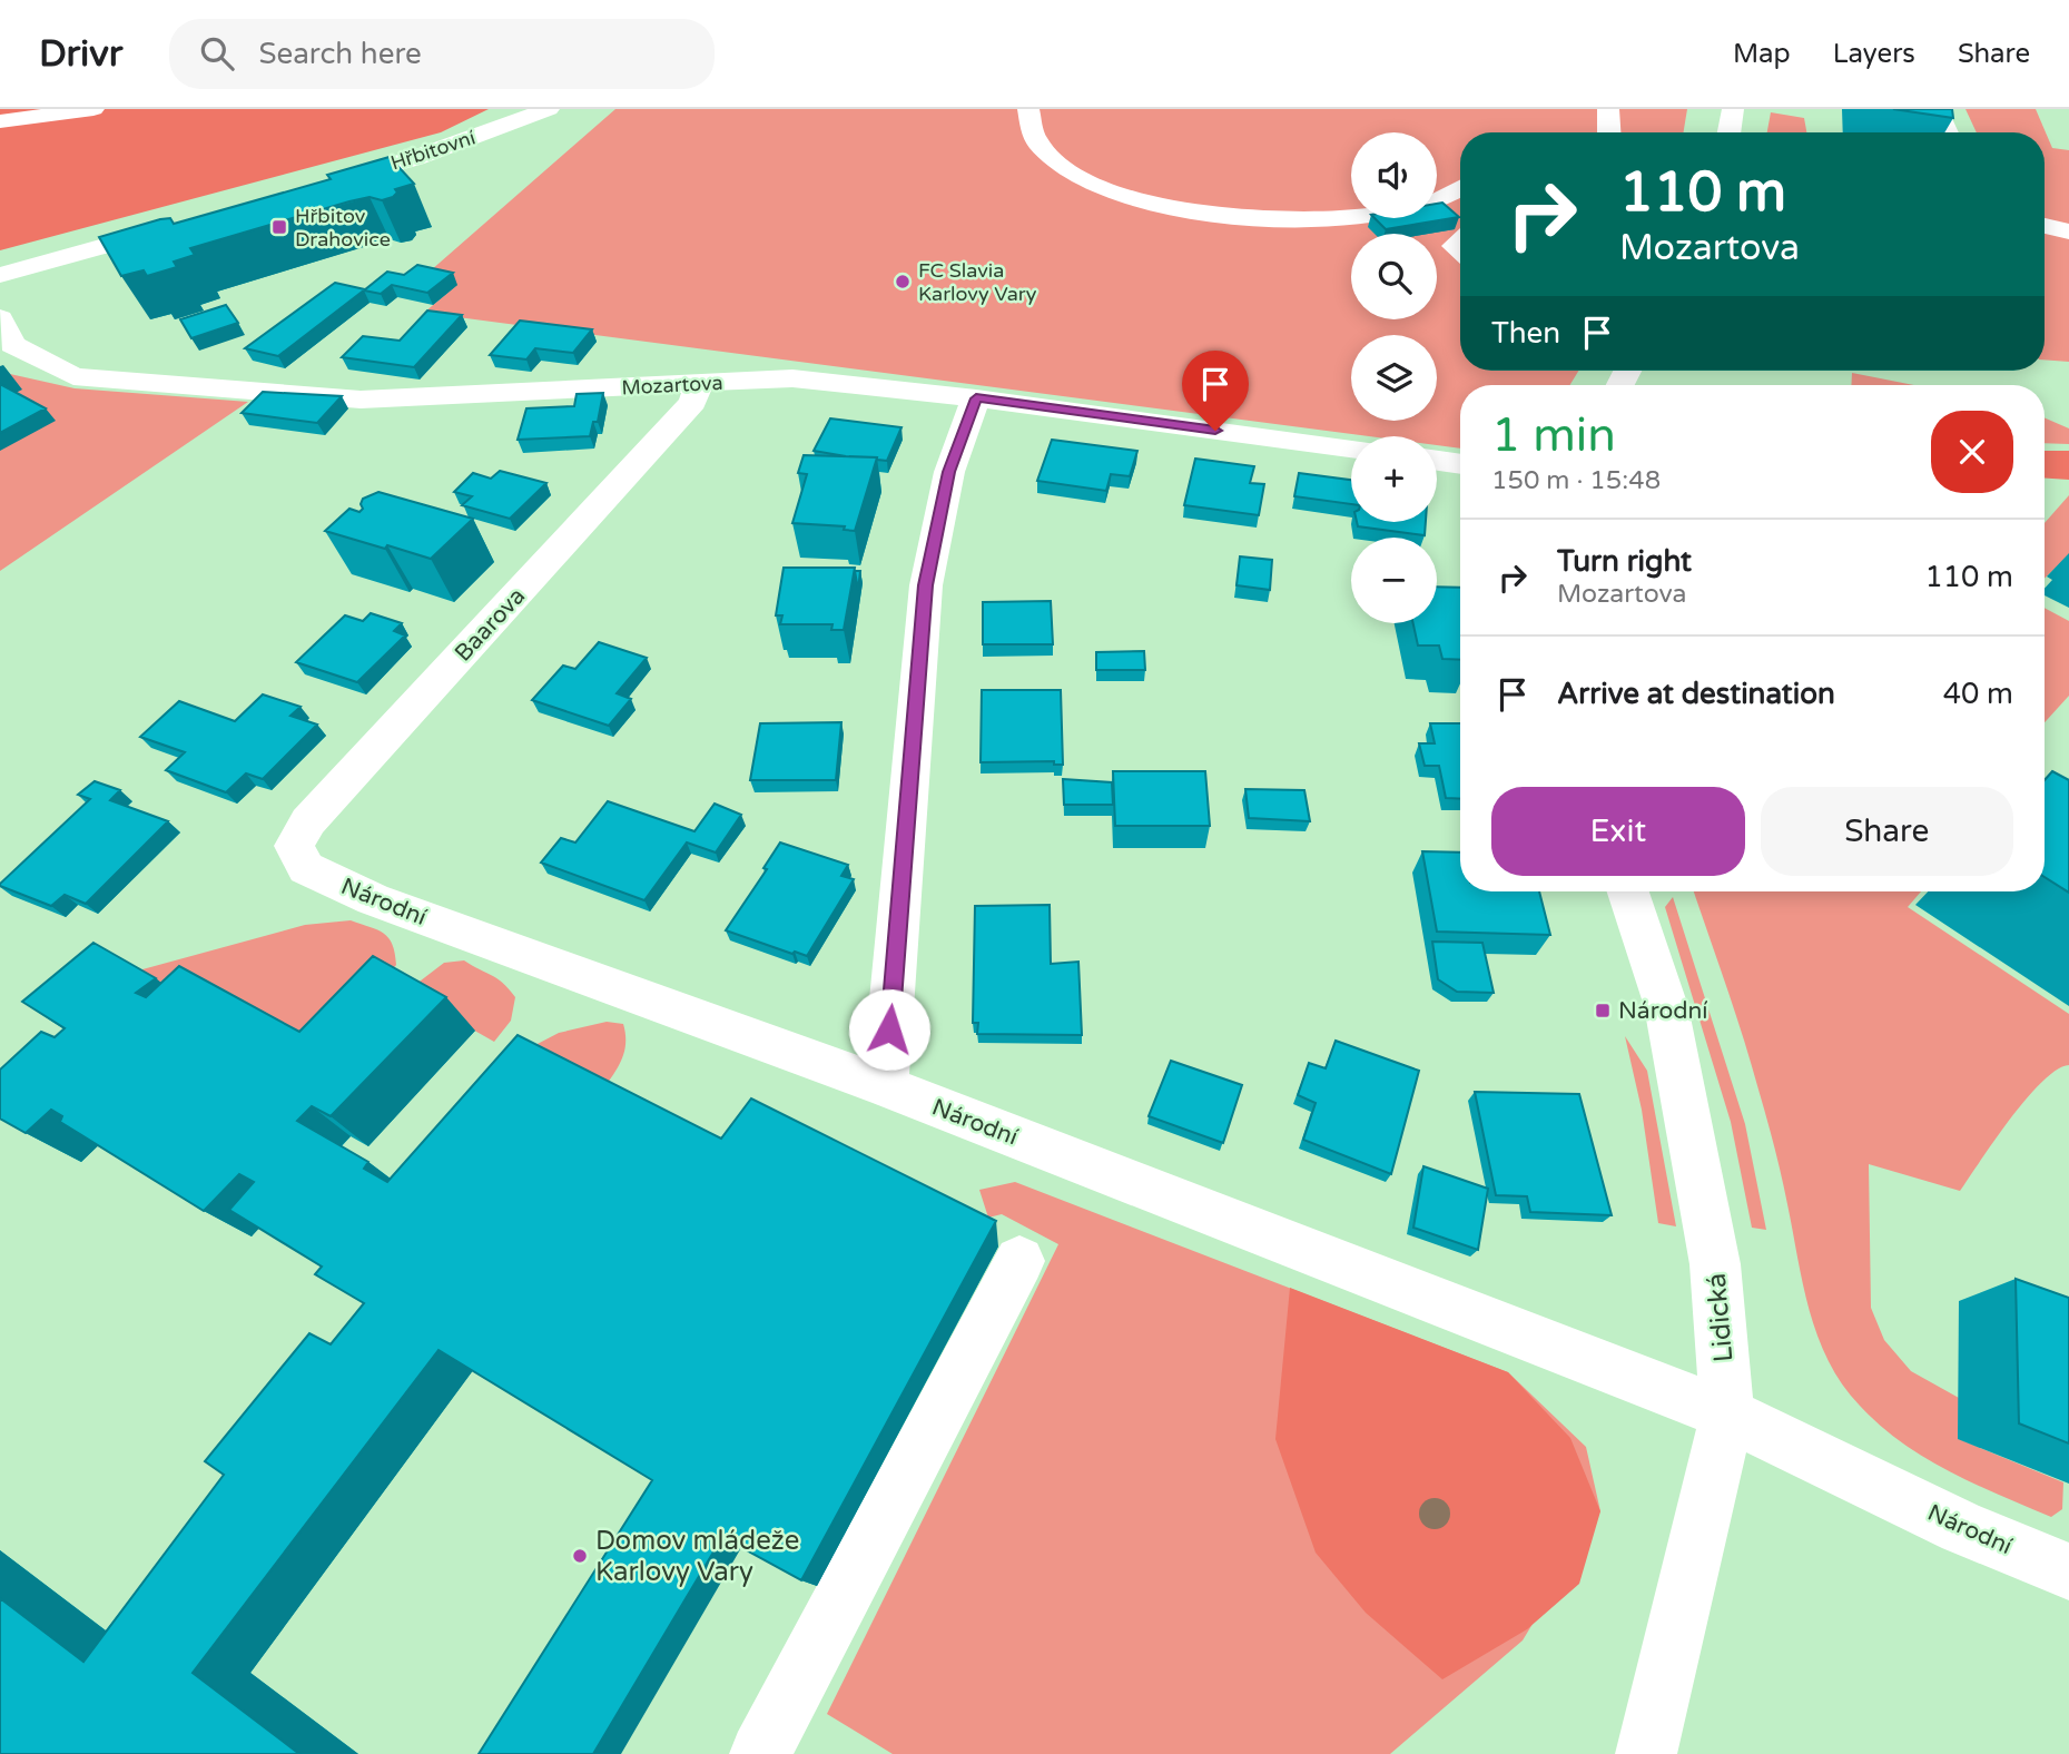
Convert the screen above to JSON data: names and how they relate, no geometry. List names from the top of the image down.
{
  "streets": {
    "street": [
      "Hřbitovní",
      "Mozartova",
      "Baarova",
      "Národní",
      "Lidická"
    ]
  },
  "crossings": [
    ["Mozartova", "Baarova"],
    ["Baarova", "Národní"],
    ["Národní", "Lidická"]
  ],
  "places": {
    "transit": ["Hřbitov Drahovice", "Národní"],
    "other": ["FC Slavia Karlovy Vary", "Domov mládeže Karlovy Vary"]
  },
  "page": {
    "header": "Drivr",
    "search": "Search here",
    "nav": ["Map", "Layers", "Share"],
    "map_buttons": ["+", "−"],
    "turn": ["110 m", "Mozartova"],
    "then": "Then",
    "heading": ["1 min", "150 m · 15:48"],
    "list": [
      {
        "name": "Turn right",
        "note": "Mozartova",
        "value": "110 m"
      },
      {
        "name": "Arrive at destination",
        "value": "40 m"
      }
    ],
    "buttons": ["Exit", "Share"]
  }
}
